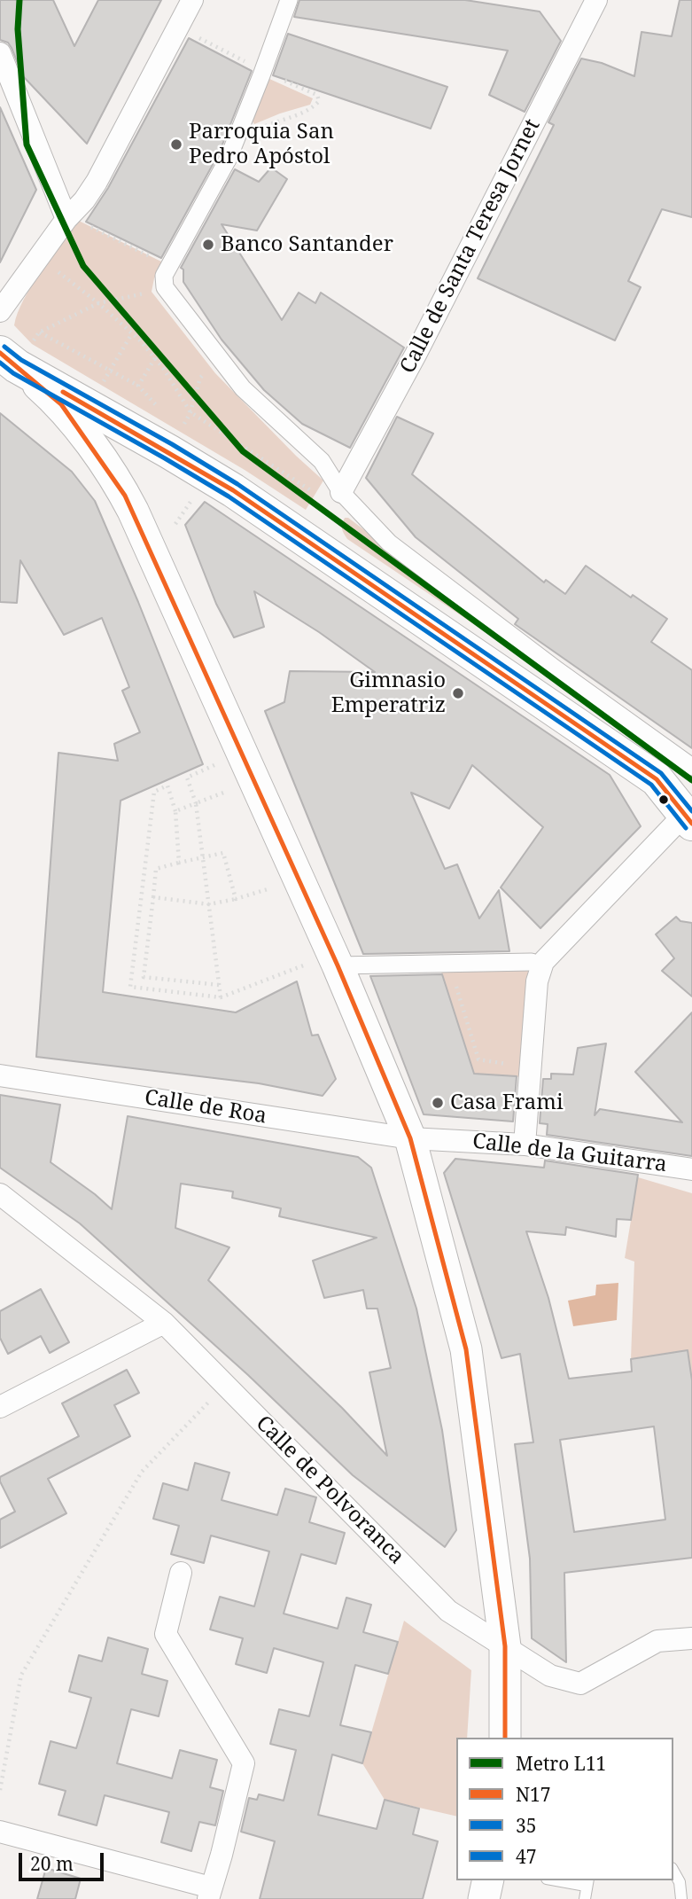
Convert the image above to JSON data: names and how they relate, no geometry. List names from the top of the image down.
{
  "streets": {
    "street": [
      "Calle de Santa Teresa Jornet",
      "Calle de Roa",
      "Calle de la Guitarra",
      "Calle de Polvoranca"
    ]
  },
  "crossings": [
    ["Calle de Roa", "Calle de la Guitarra"]
  ],
  "places": [
    "Parroquia San Pedro Apóstol",
    "Banco Santander",
    "Gimnasio Emperatriz",
    "Casa Frami"
  ],
  "lines": [
    "metro line L11",
    "transit line 47",
    "transit line N17",
    "transit line 35"
  ],
  "legend": [
    "Metro L11",
    "N17",
    "35",
    "47"
  ],
  "scale_bar": "20 m"
}
